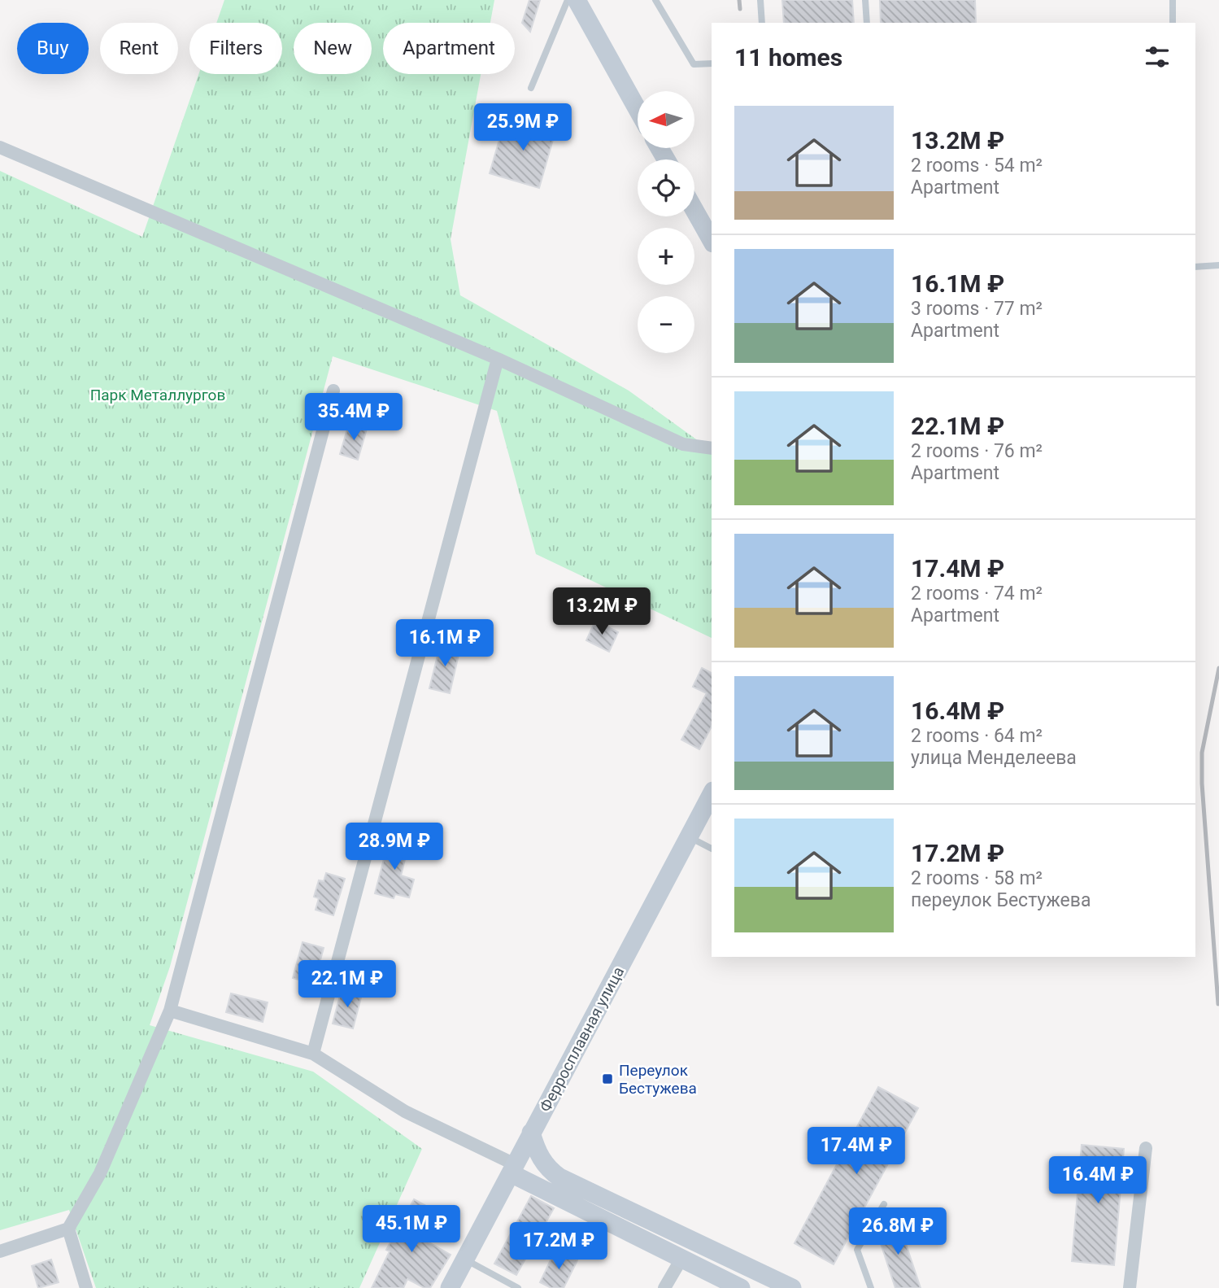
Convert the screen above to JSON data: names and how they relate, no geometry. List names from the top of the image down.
{
  "streets": {
    "main road": ["Ферросплавная улица"]
  },
  "parks": ["Парк Металлургов"],
  "places": {
    "transit": ["Переулок Бестужева"]
  },
  "north": "left",
  "page": {
    "chip": [
      "Buy",
      "Rent",
      "Filters",
      "New",
      "Apartment"
    ],
    "heading": "11 homes",
    "map_buttons": ["+", "−"],
    "list": [
      {
        "name": "13.2M ₽",
        "note": "2 rooms · 54 m² · Apartment"
      },
      {
        "name": "16.1M ₽",
        "note": "3 rooms · 77 m² · Apartment"
      },
      {
        "name": "22.1M ₽",
        "note": "2 rooms · 76 m² · Apartment"
      },
      {
        "name": "17.4M ₽",
        "note": "2 rooms · 74 m² · Apartment"
      },
      {
        "name": "16.4M ₽",
        "note": "2 rooms · 64 m² · улица Менделеева"
      },
      {
        "name": "17.2M ₽",
        "note": "2 rooms · 58 m² · переулок Бестужева"
      }
    ],
    "price": [
      "25.9M ₽",
      "35.4M ₽",
      "13.2M ₽",
      "16.1M ₽",
      "28.9M ₽",
      "22.1M ₽",
      "17.4M ₽",
      "16.4M ₽",
      "45.1M ₽",
      "26.8M ₽",
      "17.2M ₽"
    ]
  }
}
